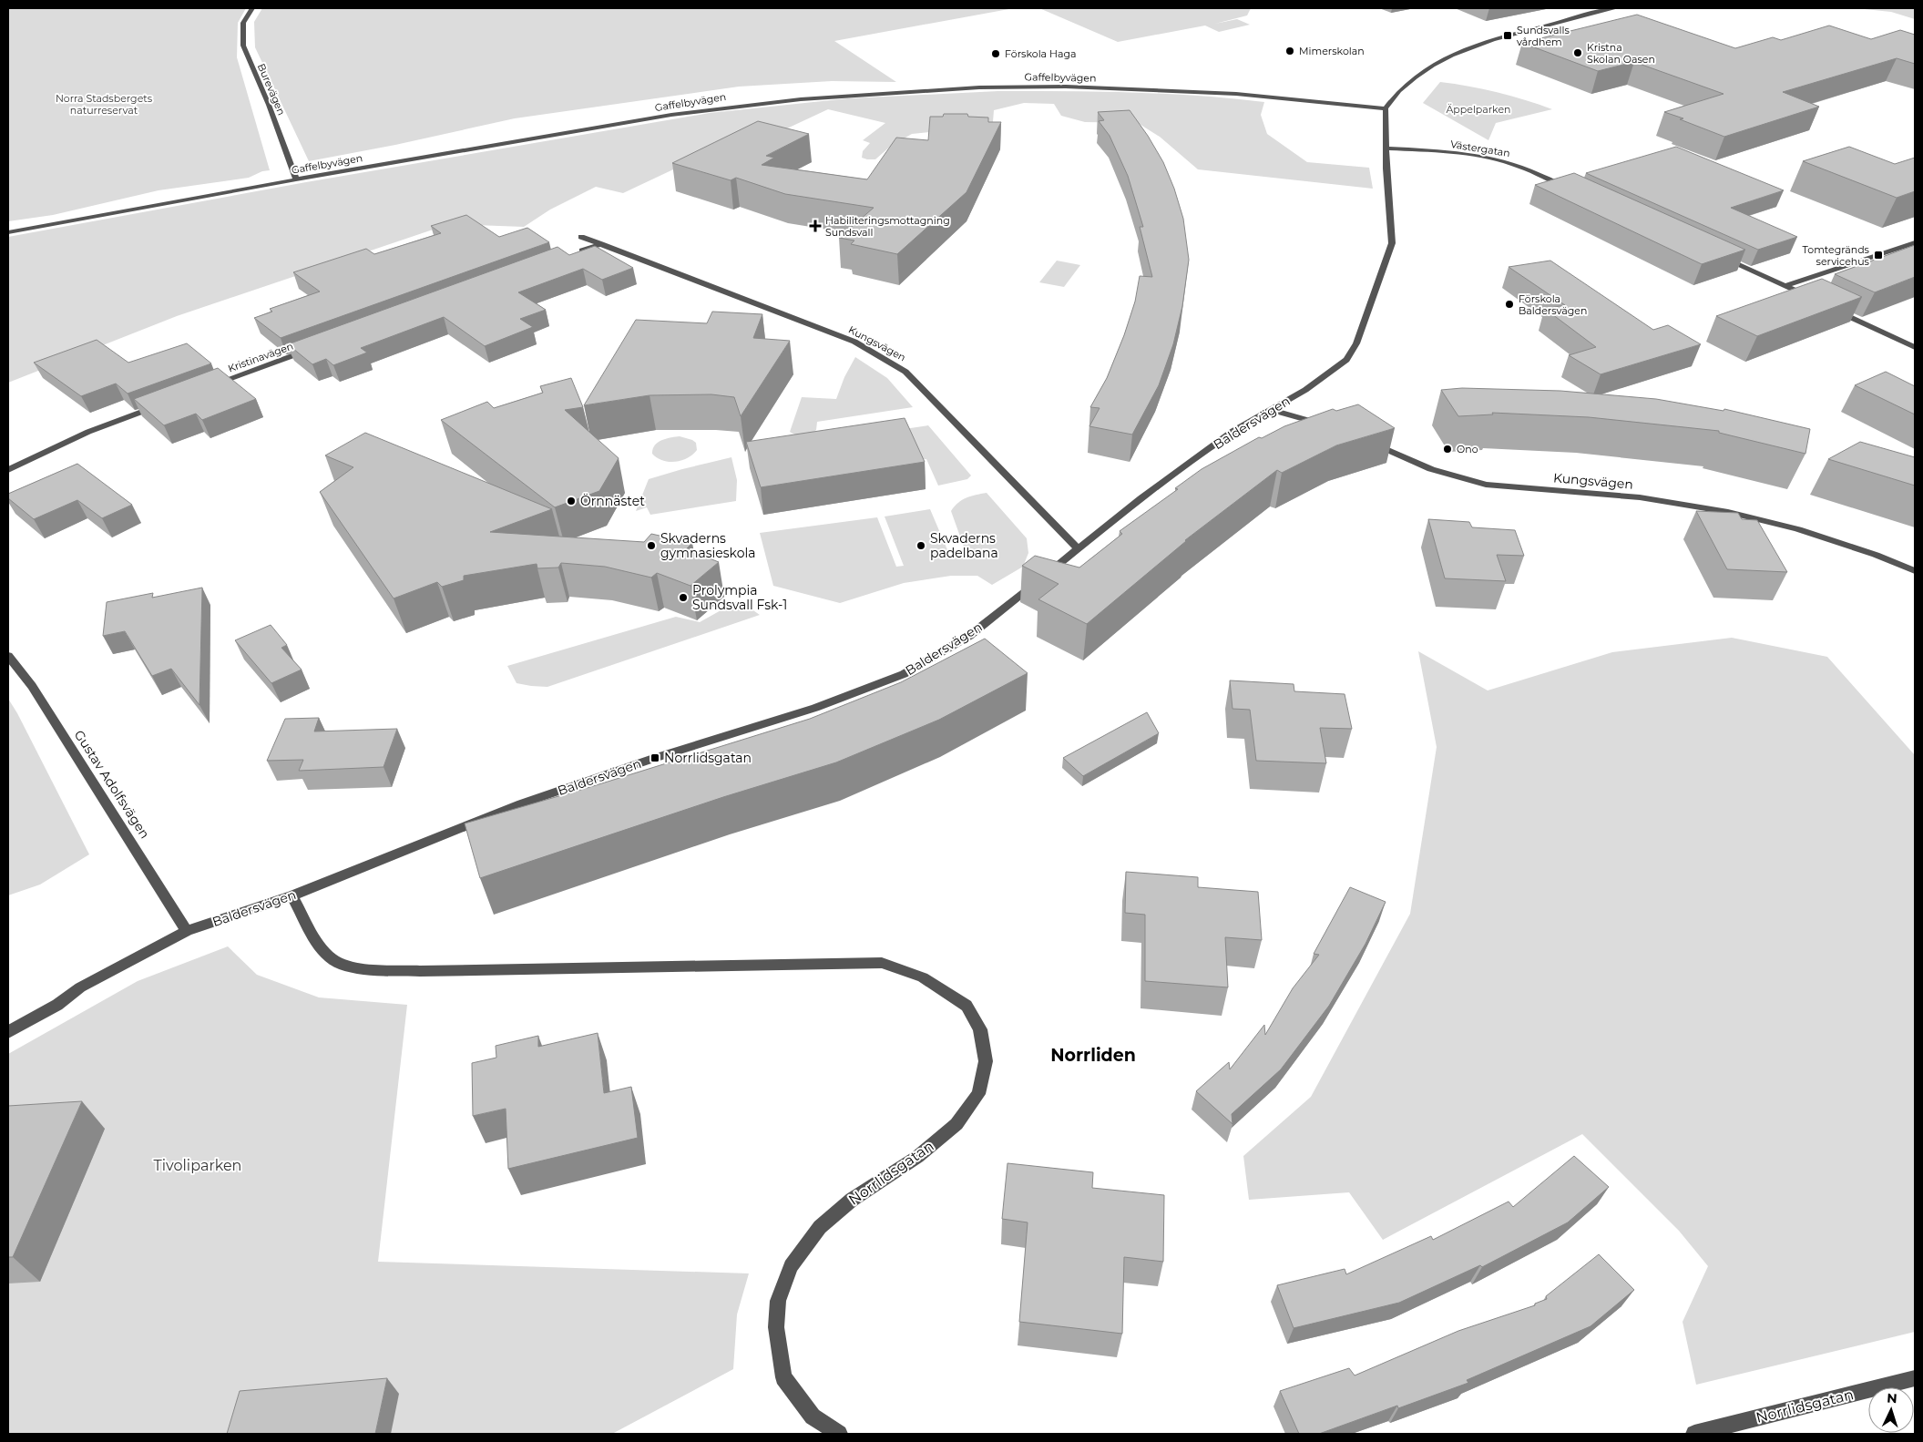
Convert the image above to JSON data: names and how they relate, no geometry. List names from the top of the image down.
{
  "streets": {
    "street": [
      "Gaffelbyvägen",
      "Burevägen",
      "Västergatan",
      "Kungsvägen",
      "Kristinavägen",
      "Baldersvägen",
      "Gustav Adolfsvägen",
      "Norrlidsgatan"
    ]
  },
  "crossings": [
    ["Gaffelbyvägen", "Burevägen"],
    ["Gaffelbyvägen", "Baldersvägen"],
    ["Västergatan", "Baldersvägen"],
    ["Kungsvägen", "Baldersvägen"],
    ["Baldersvägen", "Gustav Adolfsvägen"],
    ["Baldersvägen", "Norrlidsgatan"]
  ],
  "districts": ["Norrliden"],
  "parks": ["Norra Stadsbergets naturreservat", "Äppelparken", "Tivoliparken"],
  "places": {
    "transit": ["Sundsvalls vårdhem", "Tomtegränds servicehus", "Norrlidsgatan"],
    "other": [
      "Mimerskolan",
      "Kristna Skolan Oasen",
      "Förskola Haga",
      "Förskola Baldersvägen",
      "Ono",
      "Örnnästet",
      "Skvaderns gymnasieskola",
      "Skvaderns padelbana",
      "Prolympia Sundsvall Fsk-1"
    ],
    "health": ["Habiliteringsmottagning Sundsvall"]
  },
  "north": "top"
}
